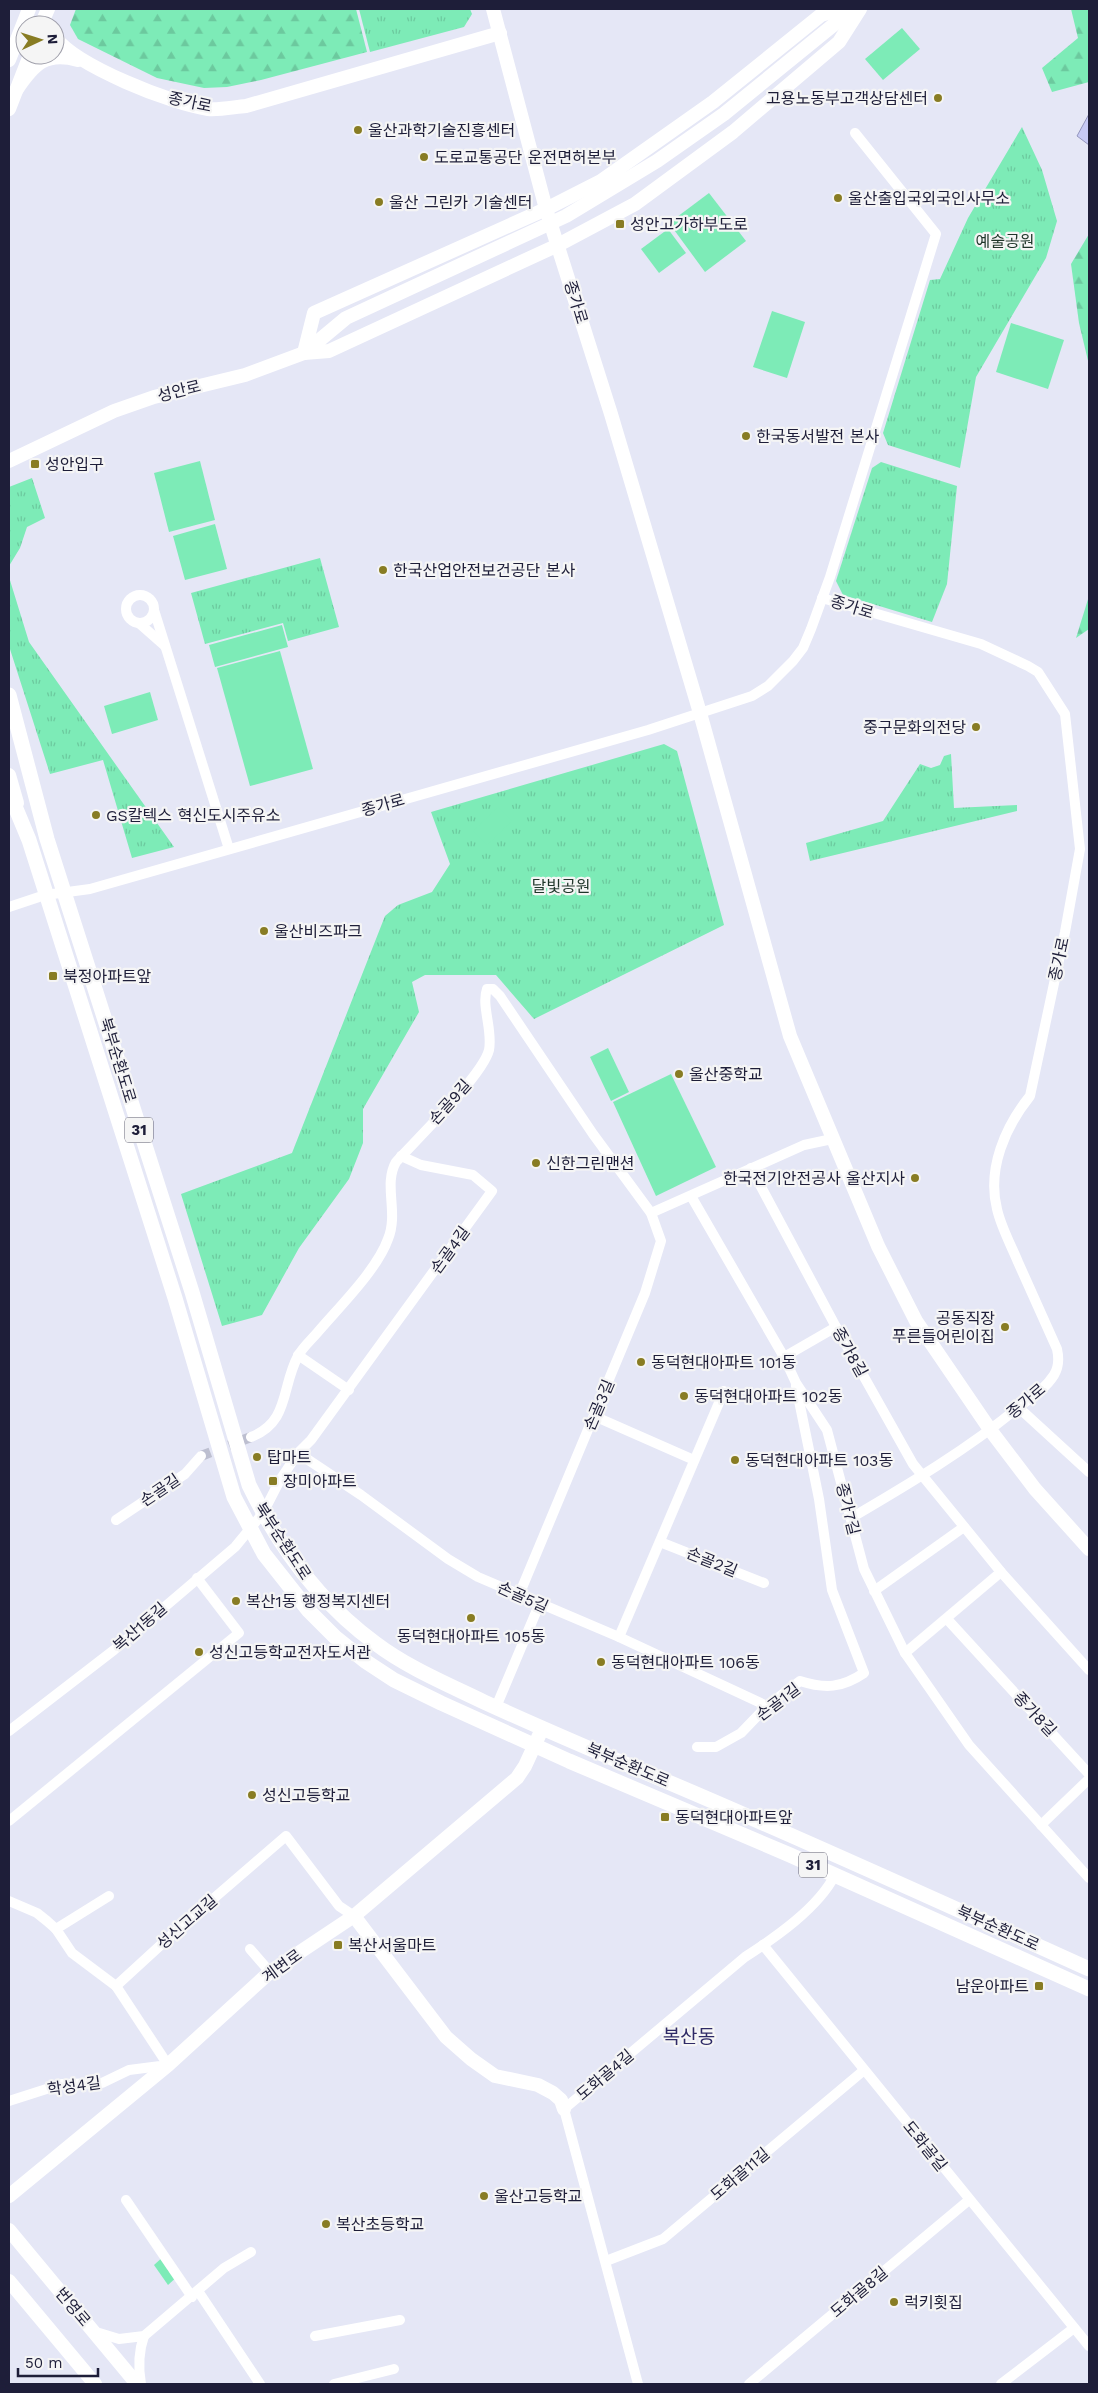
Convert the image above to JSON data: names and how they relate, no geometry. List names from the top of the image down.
{
  "streets": {
    "main road": ["북부순환도로", "31"],
    "street": [
      "종가로",
      "성안로",
      "손골9길",
      "손골4길",
      "종가8길",
      "손골3길",
      "손골길",
      "종가7길",
      "손골2길",
      "손골5길",
      "복산1동길",
      "손골1길",
      "성신고교길",
      "계변로",
      "도화골4길",
      "학성4길",
      "도화골길",
      "도화골11길",
      "도화골8길",
      "번영로"
    ]
  },
  "crossings": [
    ["종가로", "북부순환도로"],
    ["북부순환도로", "손골4길"],
    ["북부순환도로", "복산1동길"],
    ["북부순환도로", "계변로"],
    ["북부순환도로", "도화골4길"],
    ["손골9길", "손골4길"],
    ["손골9길", "손골3길"],
    ["손골4길", "손골5길"],
    ["손골4길", "복산1동길"],
    ["손골3길", "손골5길"],
    ["종가7길", "손골1길"],
    ["손골5길", "손골1길"],
    ["성신고교길", "계변로"],
    ["계변로", "학성4길"],
    ["도화골4길", "도화골길"],
    ["도화골4길", "도화골11길"],
    ["도화골길", "도화골11길"],
    ["도화골길", "도화골8길"]
  ],
  "districts": ["복산동"],
  "parks": ["예술공원", "달빛공원"],
  "places": {
    "other": [
      "고용노동부고객상담센터",
      "울산과학기술진흥센터",
      "도로교통공단 운전면허본부",
      "울산출입국외국인사무소",
      "울산 그린카 기술센터",
      "한국동서발전 본사",
      "한국산업안전보건공단 본사",
      "중구문화의전당",
      "GS칼텍스 혁신도시주유소",
      "울산비즈파크",
      "울산중학교",
      "신한그린맨션",
      "한국전기안전공사 울산지사",
      "공동직장 푸른들어린이집",
      "동덕현대아파트 101동",
      "동덕현대아파트 102동",
      "탑마트",
      "동덕현대아파트 103동",
      "복산1동 행정복지센터",
      "동덕현대아파트 105동",
      "성신고등학교전자도서관",
      "동덕현대아파트 106동",
      "성신고등학교",
      "울산고등학교",
      "복산초등학교",
      "럭키횟집"
    ],
    "transit": [
      "성안고가하부도로",
      "성안입구",
      "북정아파트앞",
      "장미아파트",
      "동덕현대아파트앞",
      "복산서울마트",
      "남운아파트"
    ]
  },
  "scale_bar": "50 m",
  "north": "right"
}
